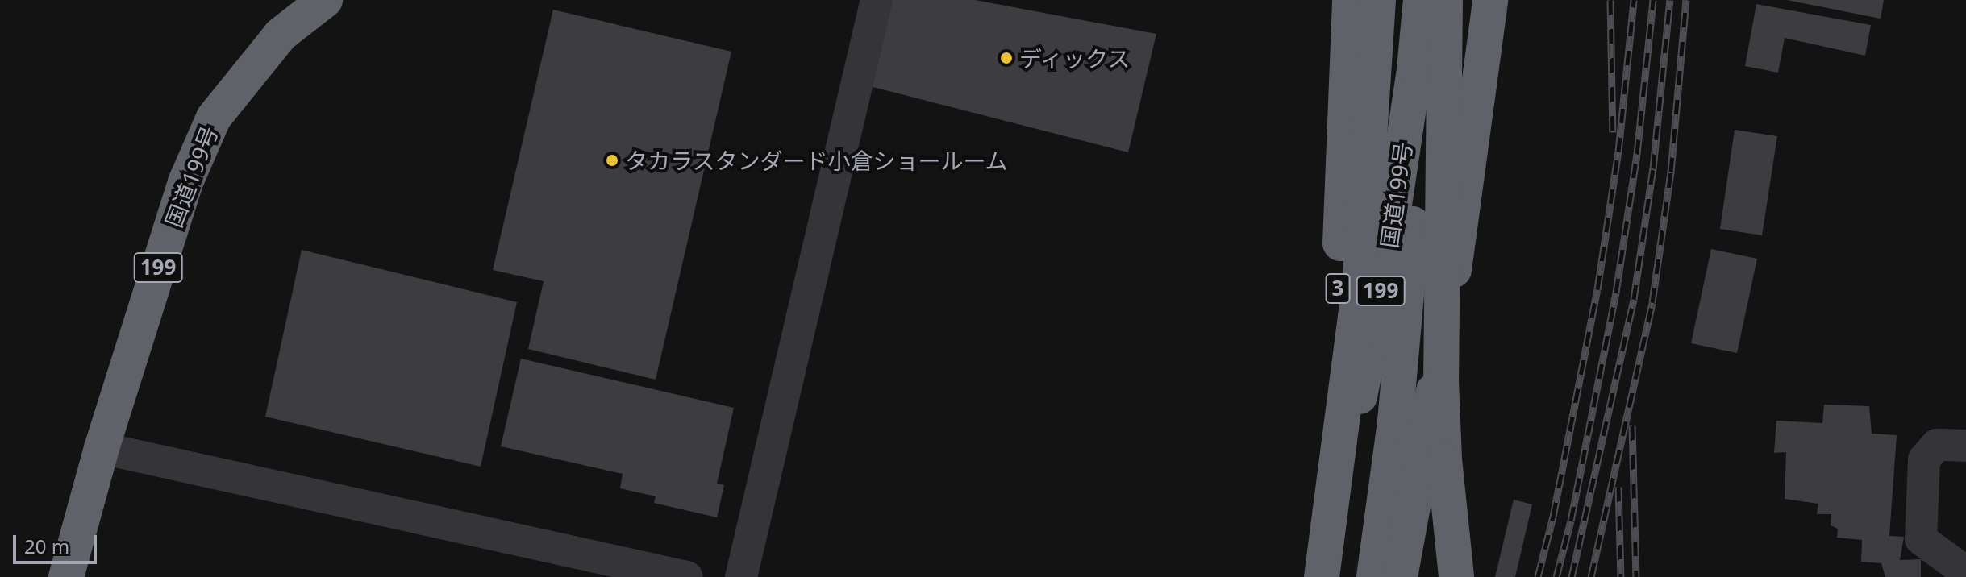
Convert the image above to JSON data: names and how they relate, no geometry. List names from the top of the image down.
{
  "streets": {
    "highway": ["国道199号", "199", "3"]
  },
  "places": ["ディックス", "タカラスタンダード小倉ショールーム"],
  "scale_bar": "20 m"
}
